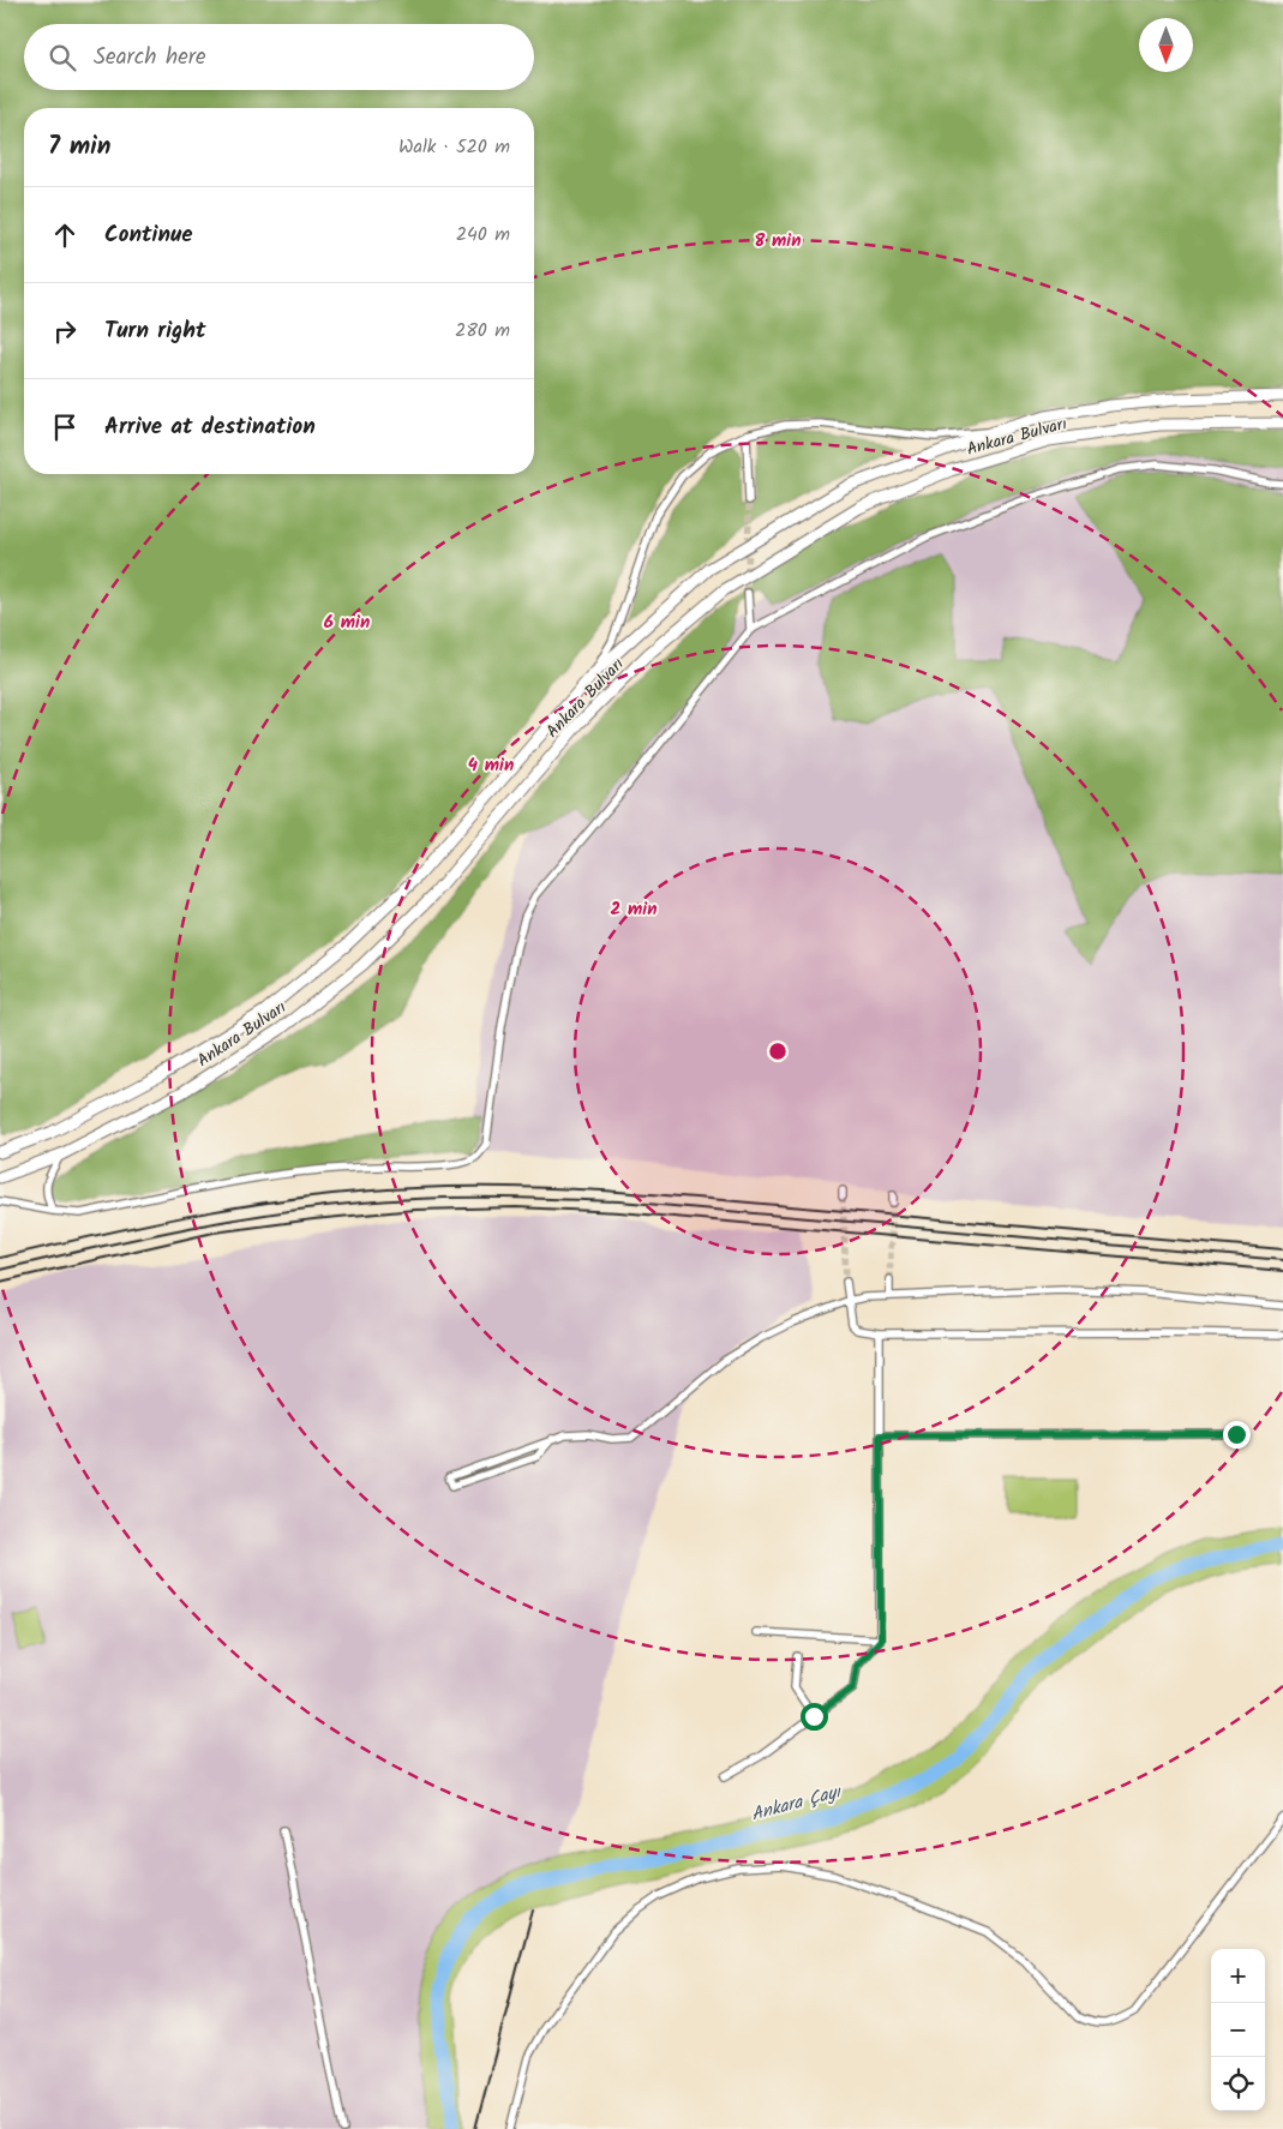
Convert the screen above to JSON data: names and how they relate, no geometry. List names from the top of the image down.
{
  "streets": {
    "main road": ["Ankara Bulvarı"]
  },
  "water": ["Ankara Çayı"],
  "north": "bottom",
  "page": {
    "search": "Search here",
    "heading": ["7 min", "Walk · 520 m"],
    "list": [
      ["Continue", "240 m"],
      ["Turn right", "280 m"],
      "Arrive at destination"
    ],
    "map_buttons": ["+", "−"]
  },
  "rings": [
    "8 min",
    "6 min",
    "4 min",
    "2 min"
  ]
}
